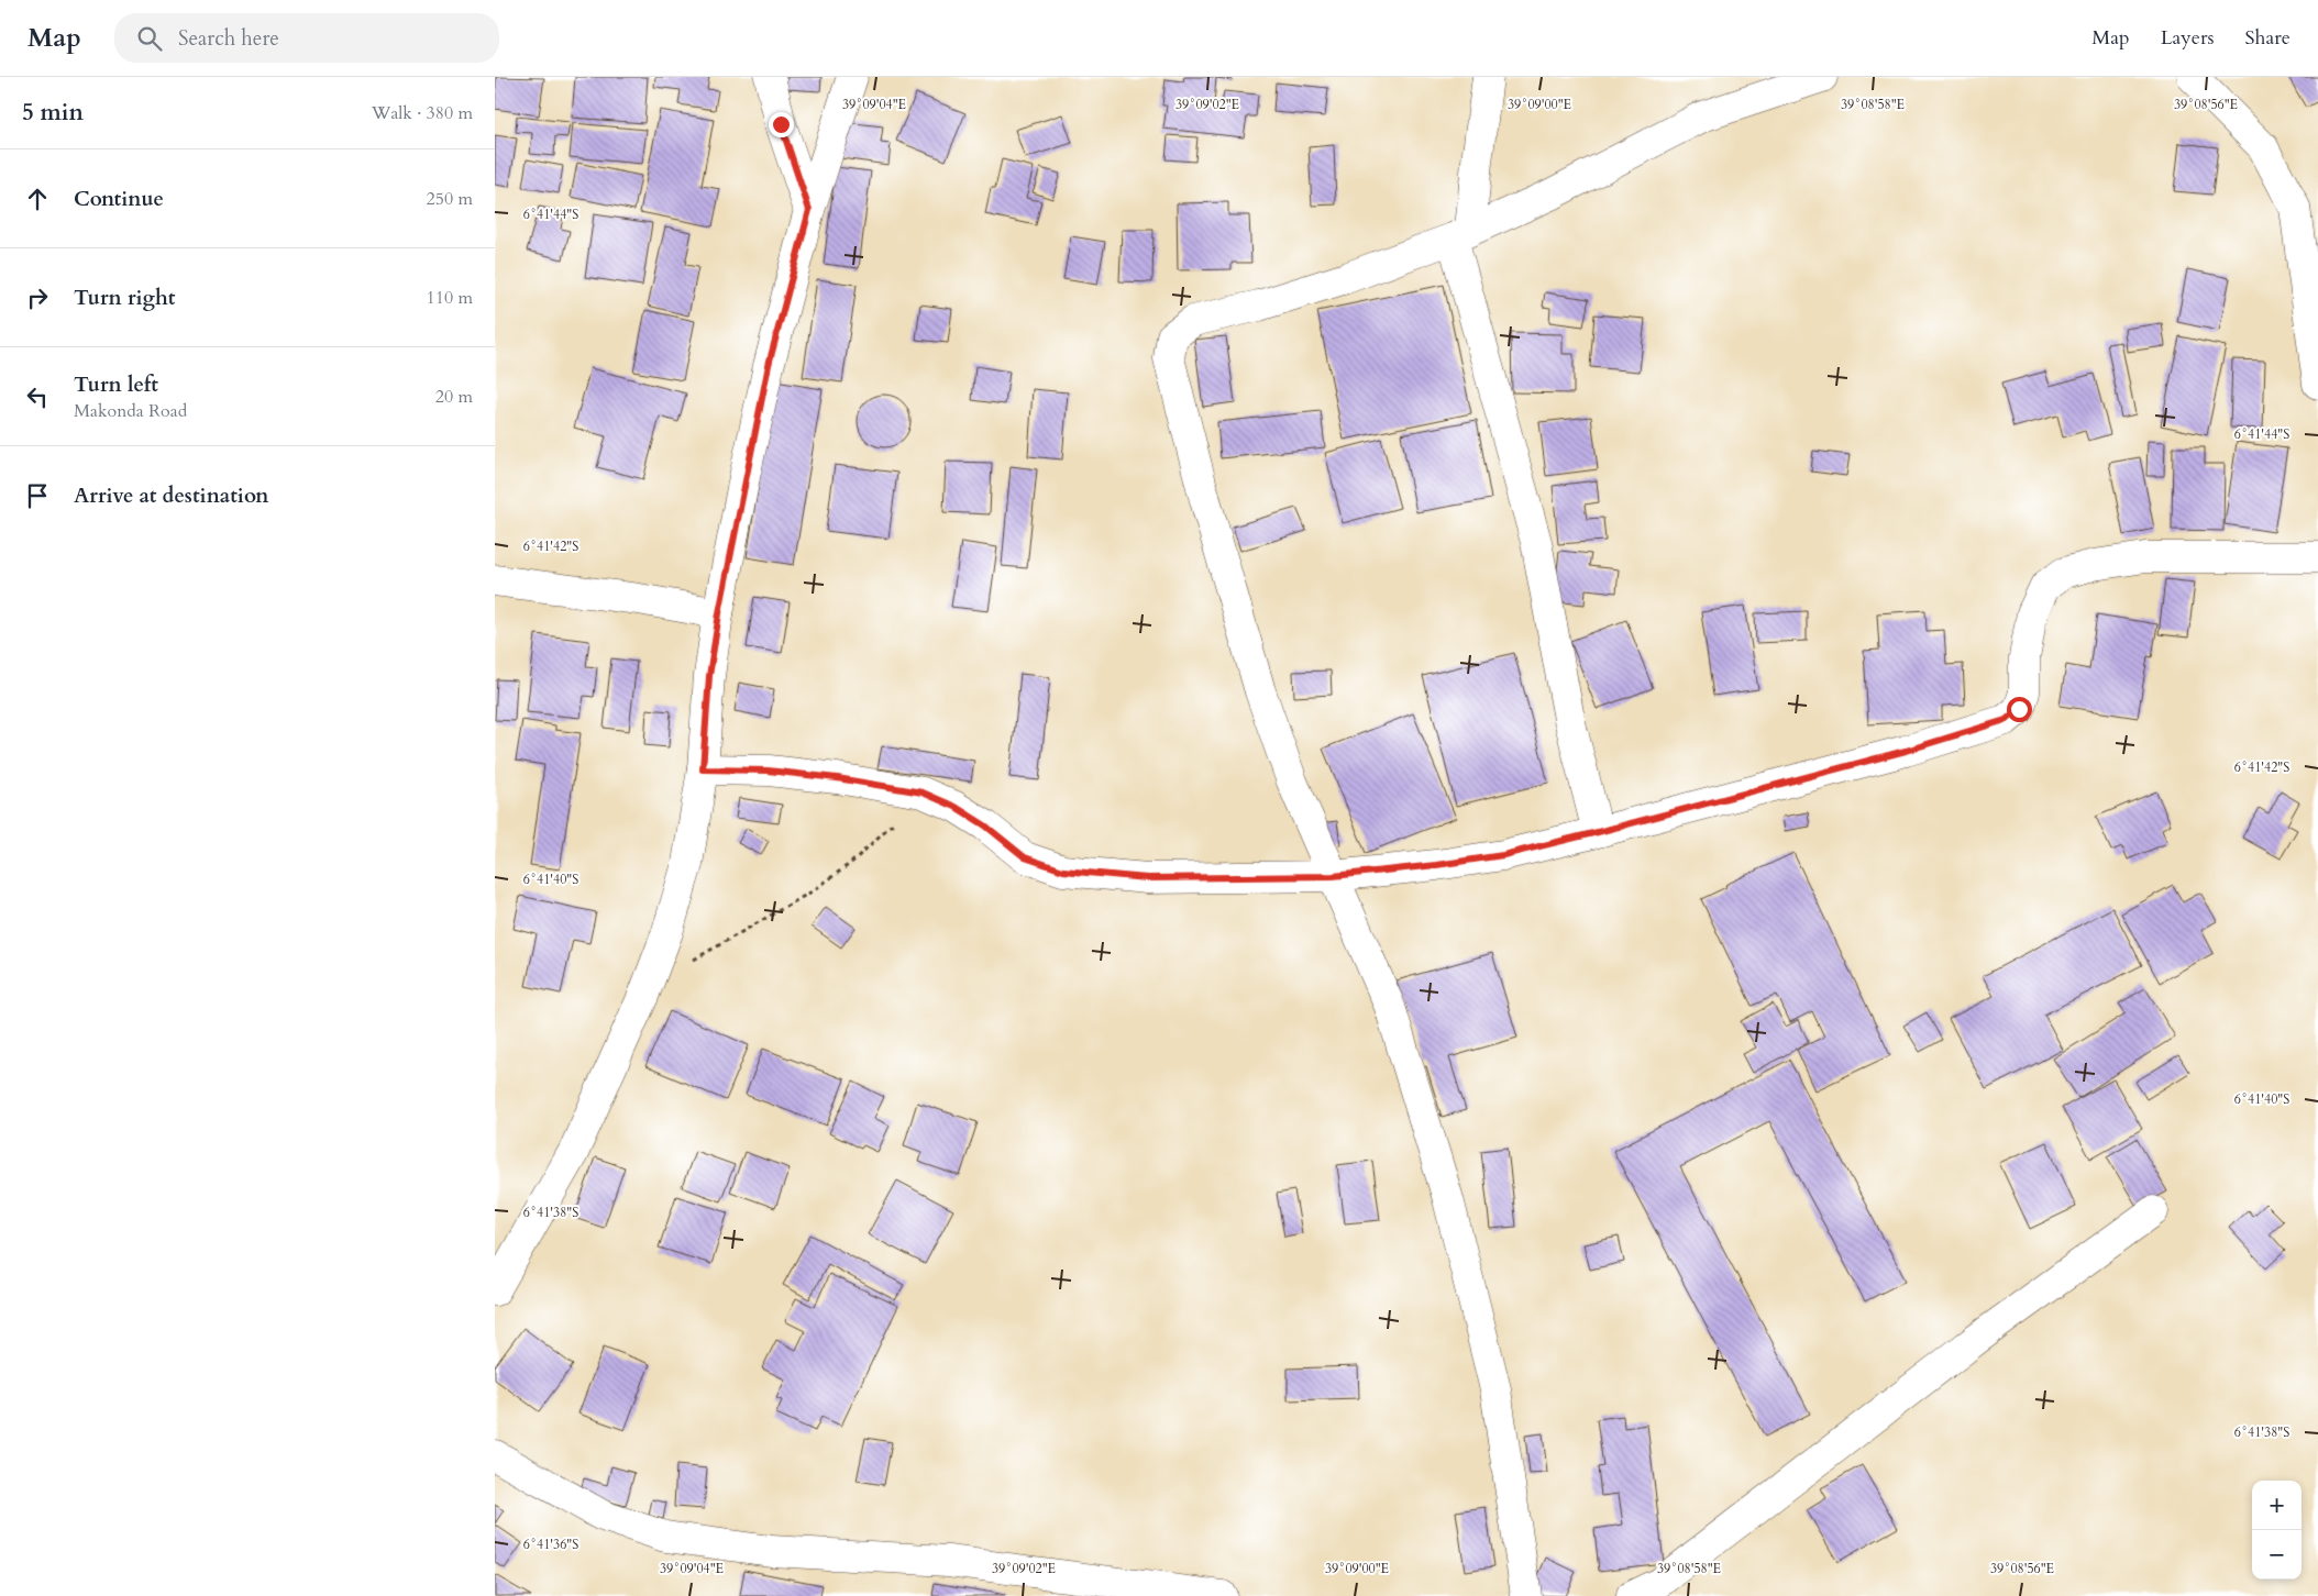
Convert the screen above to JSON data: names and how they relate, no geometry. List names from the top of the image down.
{
  "page": {
    "header": "Map",
    "search": "Search here",
    "nav": ["Map", "Layers", "Share"],
    "heading": ["5 min", "Walk · 380 m"],
    "list": [
      ["Continue", "250 m"],
      ["Turn right", "110 m"],
      ["Turn left", "Makonda Road", "20 m"],
      "Arrive at destination"
    ],
    "map_buttons": ["+", "−"]
  },
  "coordinates": [
    "39°09'04\"E",
    "39°09'02\"E",
    "39°09'00\"E",
    "39°08'58\"E",
    "39°08'56\"E",
    "6°41'44\"S",
    "6°41'42\"S",
    "6°41'40\"S",
    "6°41'38\"S",
    "6°41'36\"S"
  ]
}
